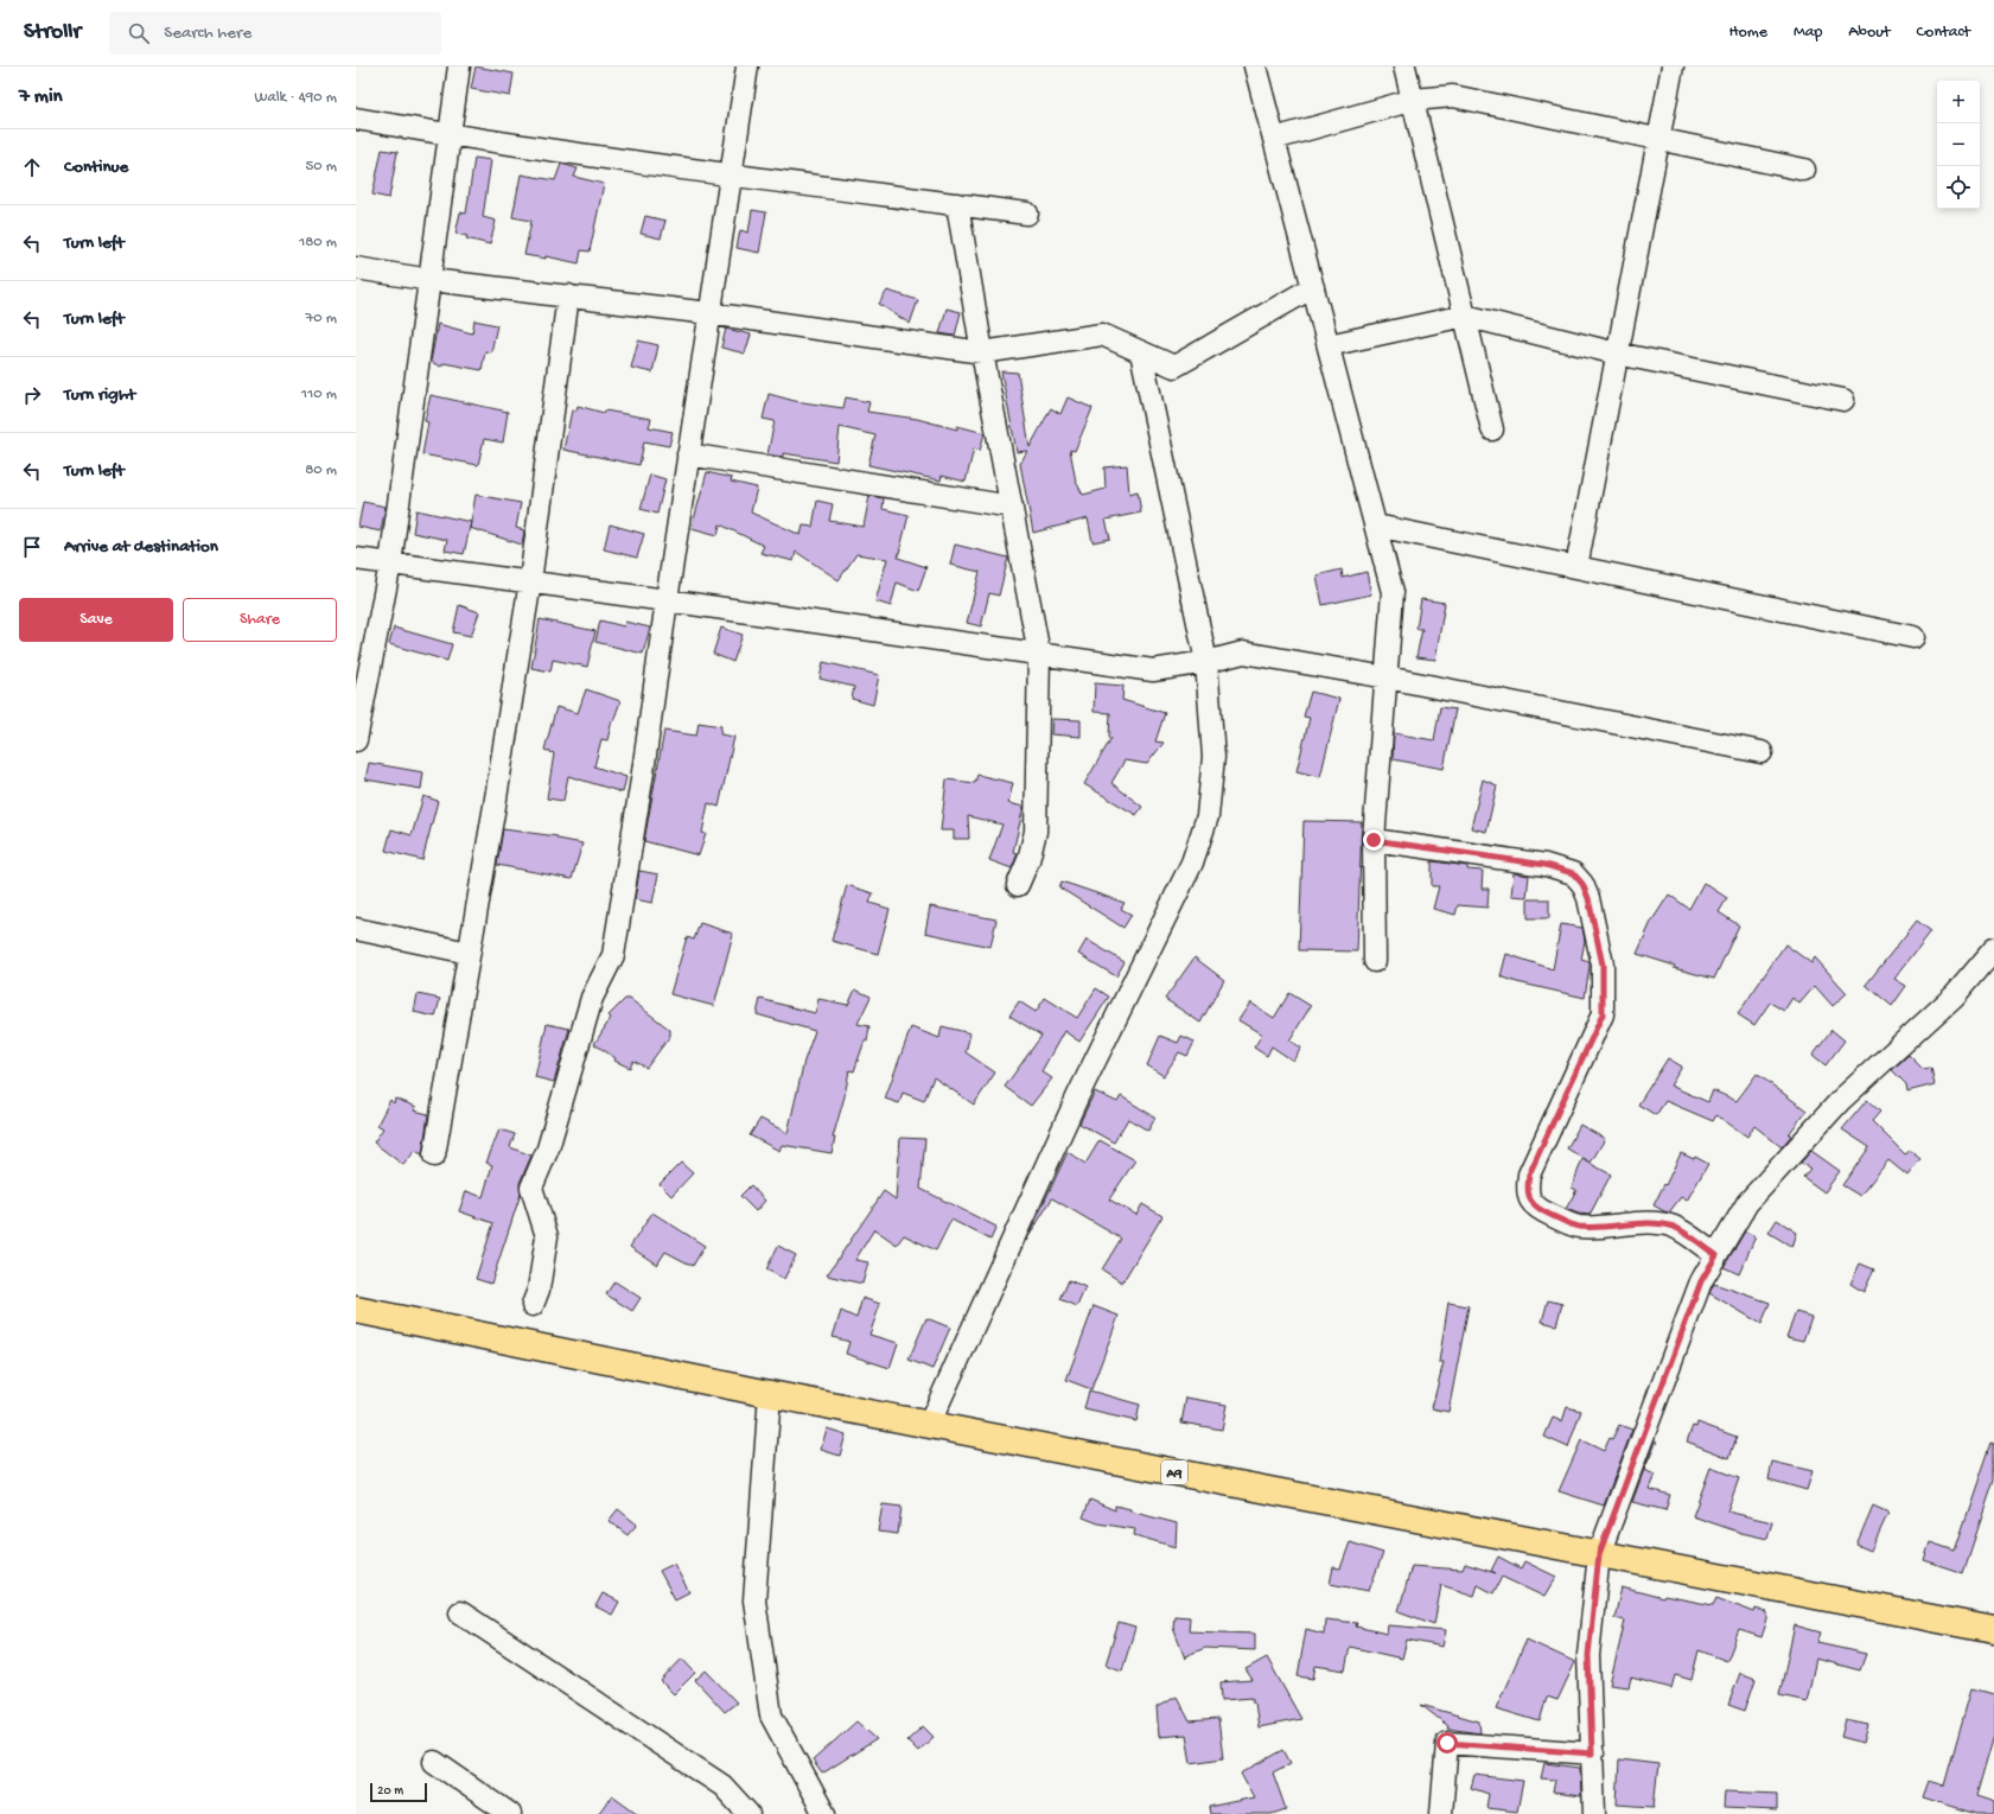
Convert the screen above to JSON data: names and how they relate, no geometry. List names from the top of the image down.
{
  "streets": {
    "main road": ["A9"]
  },
  "scale_bar": "20 m",
  "page": {
    "header": "Strollr",
    "search": "Search here",
    "nav": [
      "Home",
      "Map",
      "About",
      "Contact"
    ],
    "heading": ["7 min", "Walk · 490 m"],
    "map_buttons": ["+", "−"],
    "list": [
      ["Continue", "50 m"],
      ["Turn left", "180 m"],
      ["Turn left", "70 m"],
      ["Turn right", "110 m"],
      ["Turn left", "80 m"],
      "Arrive at destination"
    ],
    "buttons": ["Save", "Share"],
    "scale": "20 m"
  }
}
